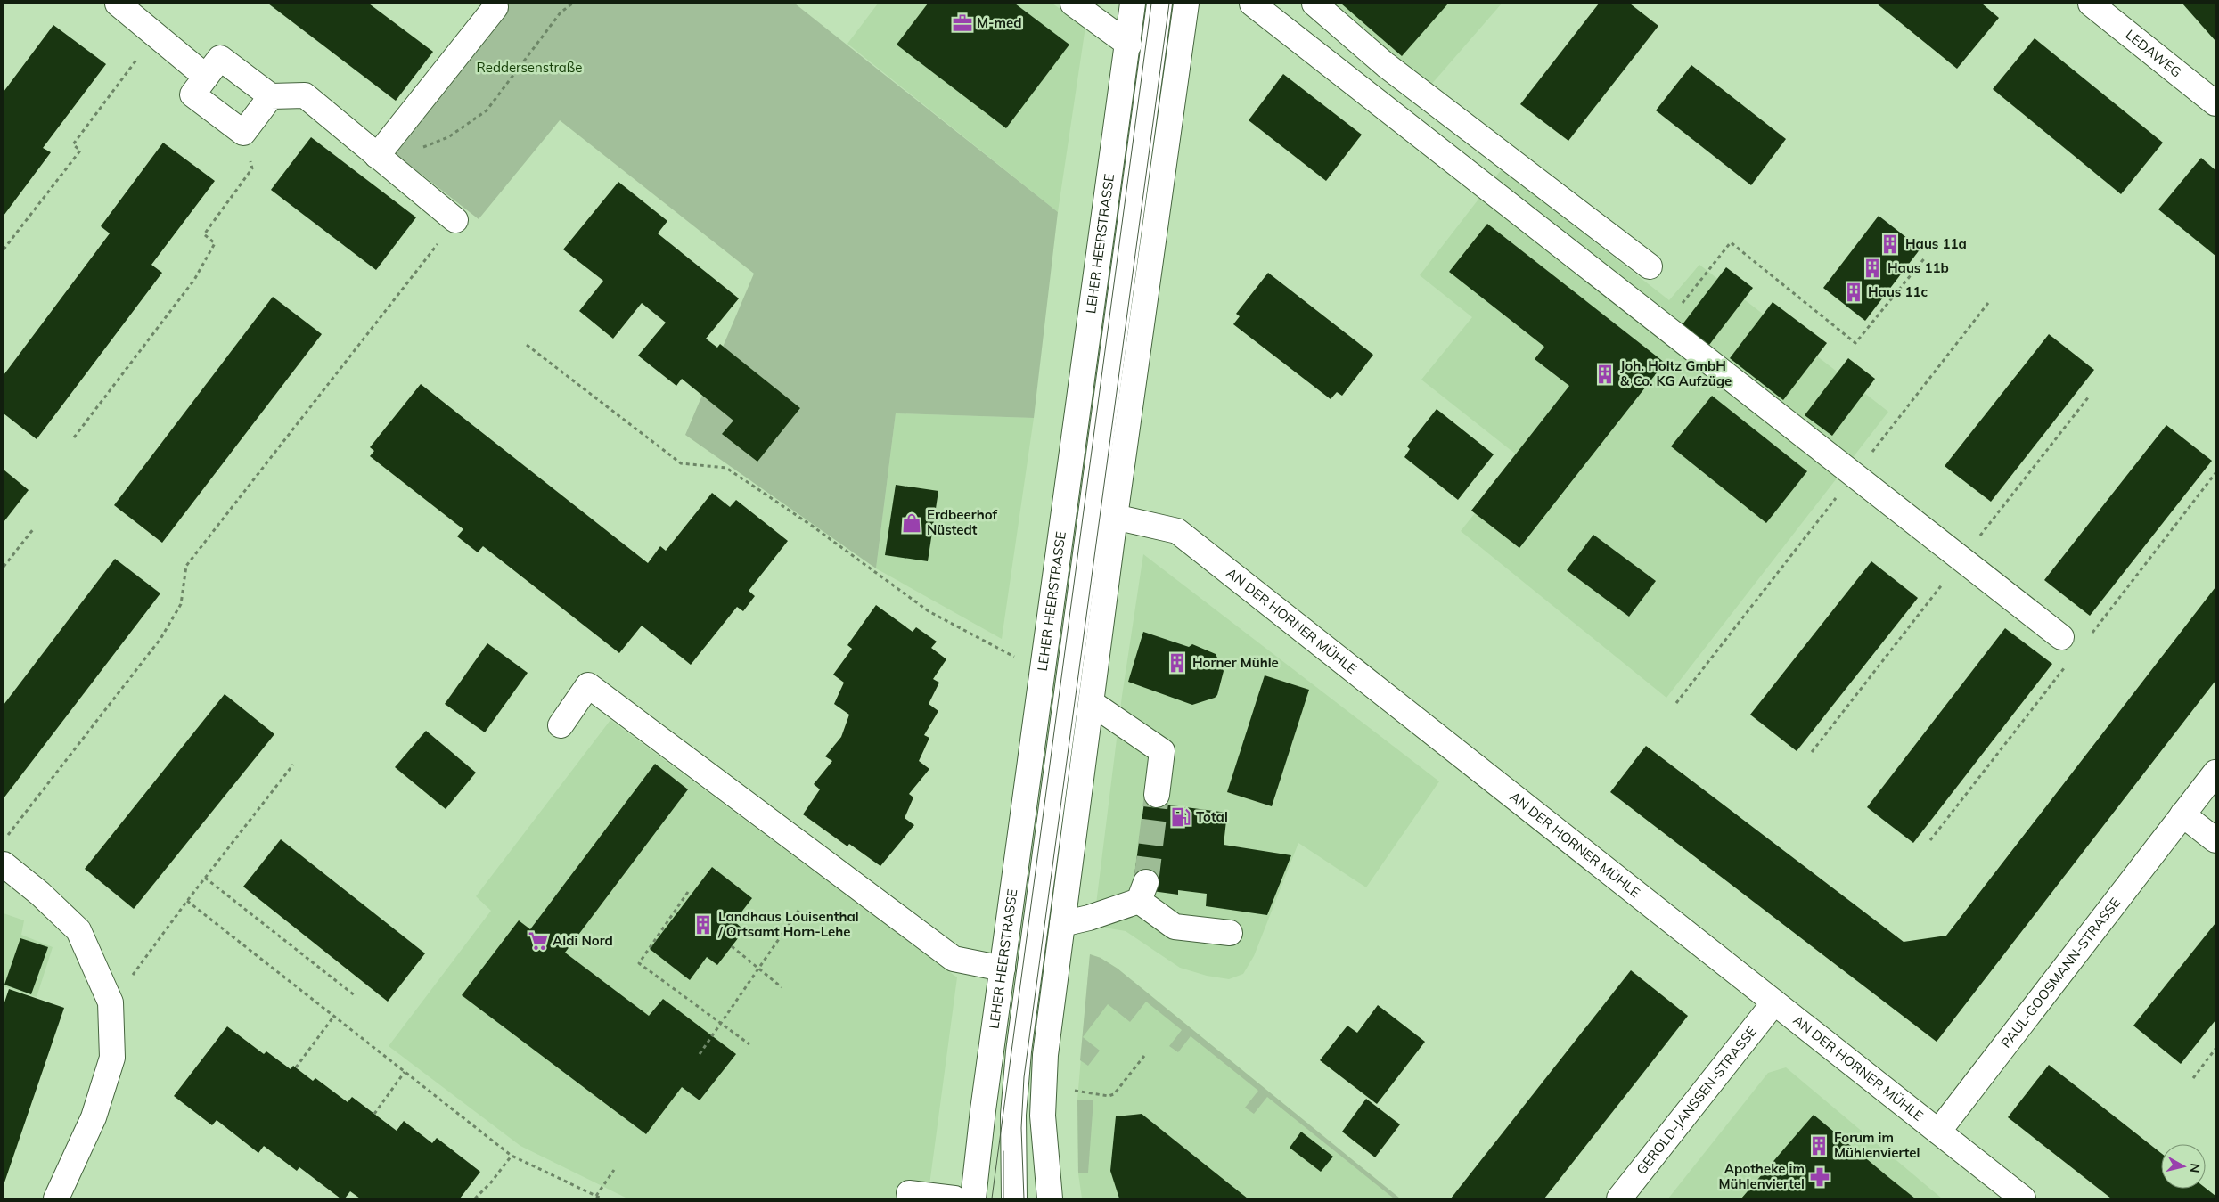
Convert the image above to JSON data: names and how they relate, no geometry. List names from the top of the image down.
{
  "streets": {
    "street": [
      "LEDAWEG",
      "LEHER HEERSTRASSE",
      "AN DER HORNER MÜHLE",
      "PAUL-GOOSMANN-STRASSE",
      "GEROLD-JANSSEN-STRASSE"
    ]
  },
  "crossings": [
    ["AN DER HORNER MÜHLE", "PAUL-GOOSMANN-STRASSE"],
    ["AN DER HORNER MÜHLE", "GEROLD-JANSSEN-STRASSE"]
  ],
  "parks": ["Reddersenstraße"],
  "places": {
    "office": ["M-med"],
    "building": [
      "Haus 11a",
      "Haus 11b",
      "Haus 11c",
      "Joh. Holtz GmbH & Co. KG Aufzüge",
      "Horner Mühle",
      "Landhaus Louisenthal / Ortsamt Horn-Lehe",
      "Forum im Mühlenviertel"
    ],
    "shop": ["Erdbeerhof Nüstedt"],
    "fuel station": ["Total"],
    "supermarket": ["Aldi Nord"],
    "pharmacy": ["Apotheke im Mühlenviertel"]
  },
  "north": "right"
}
